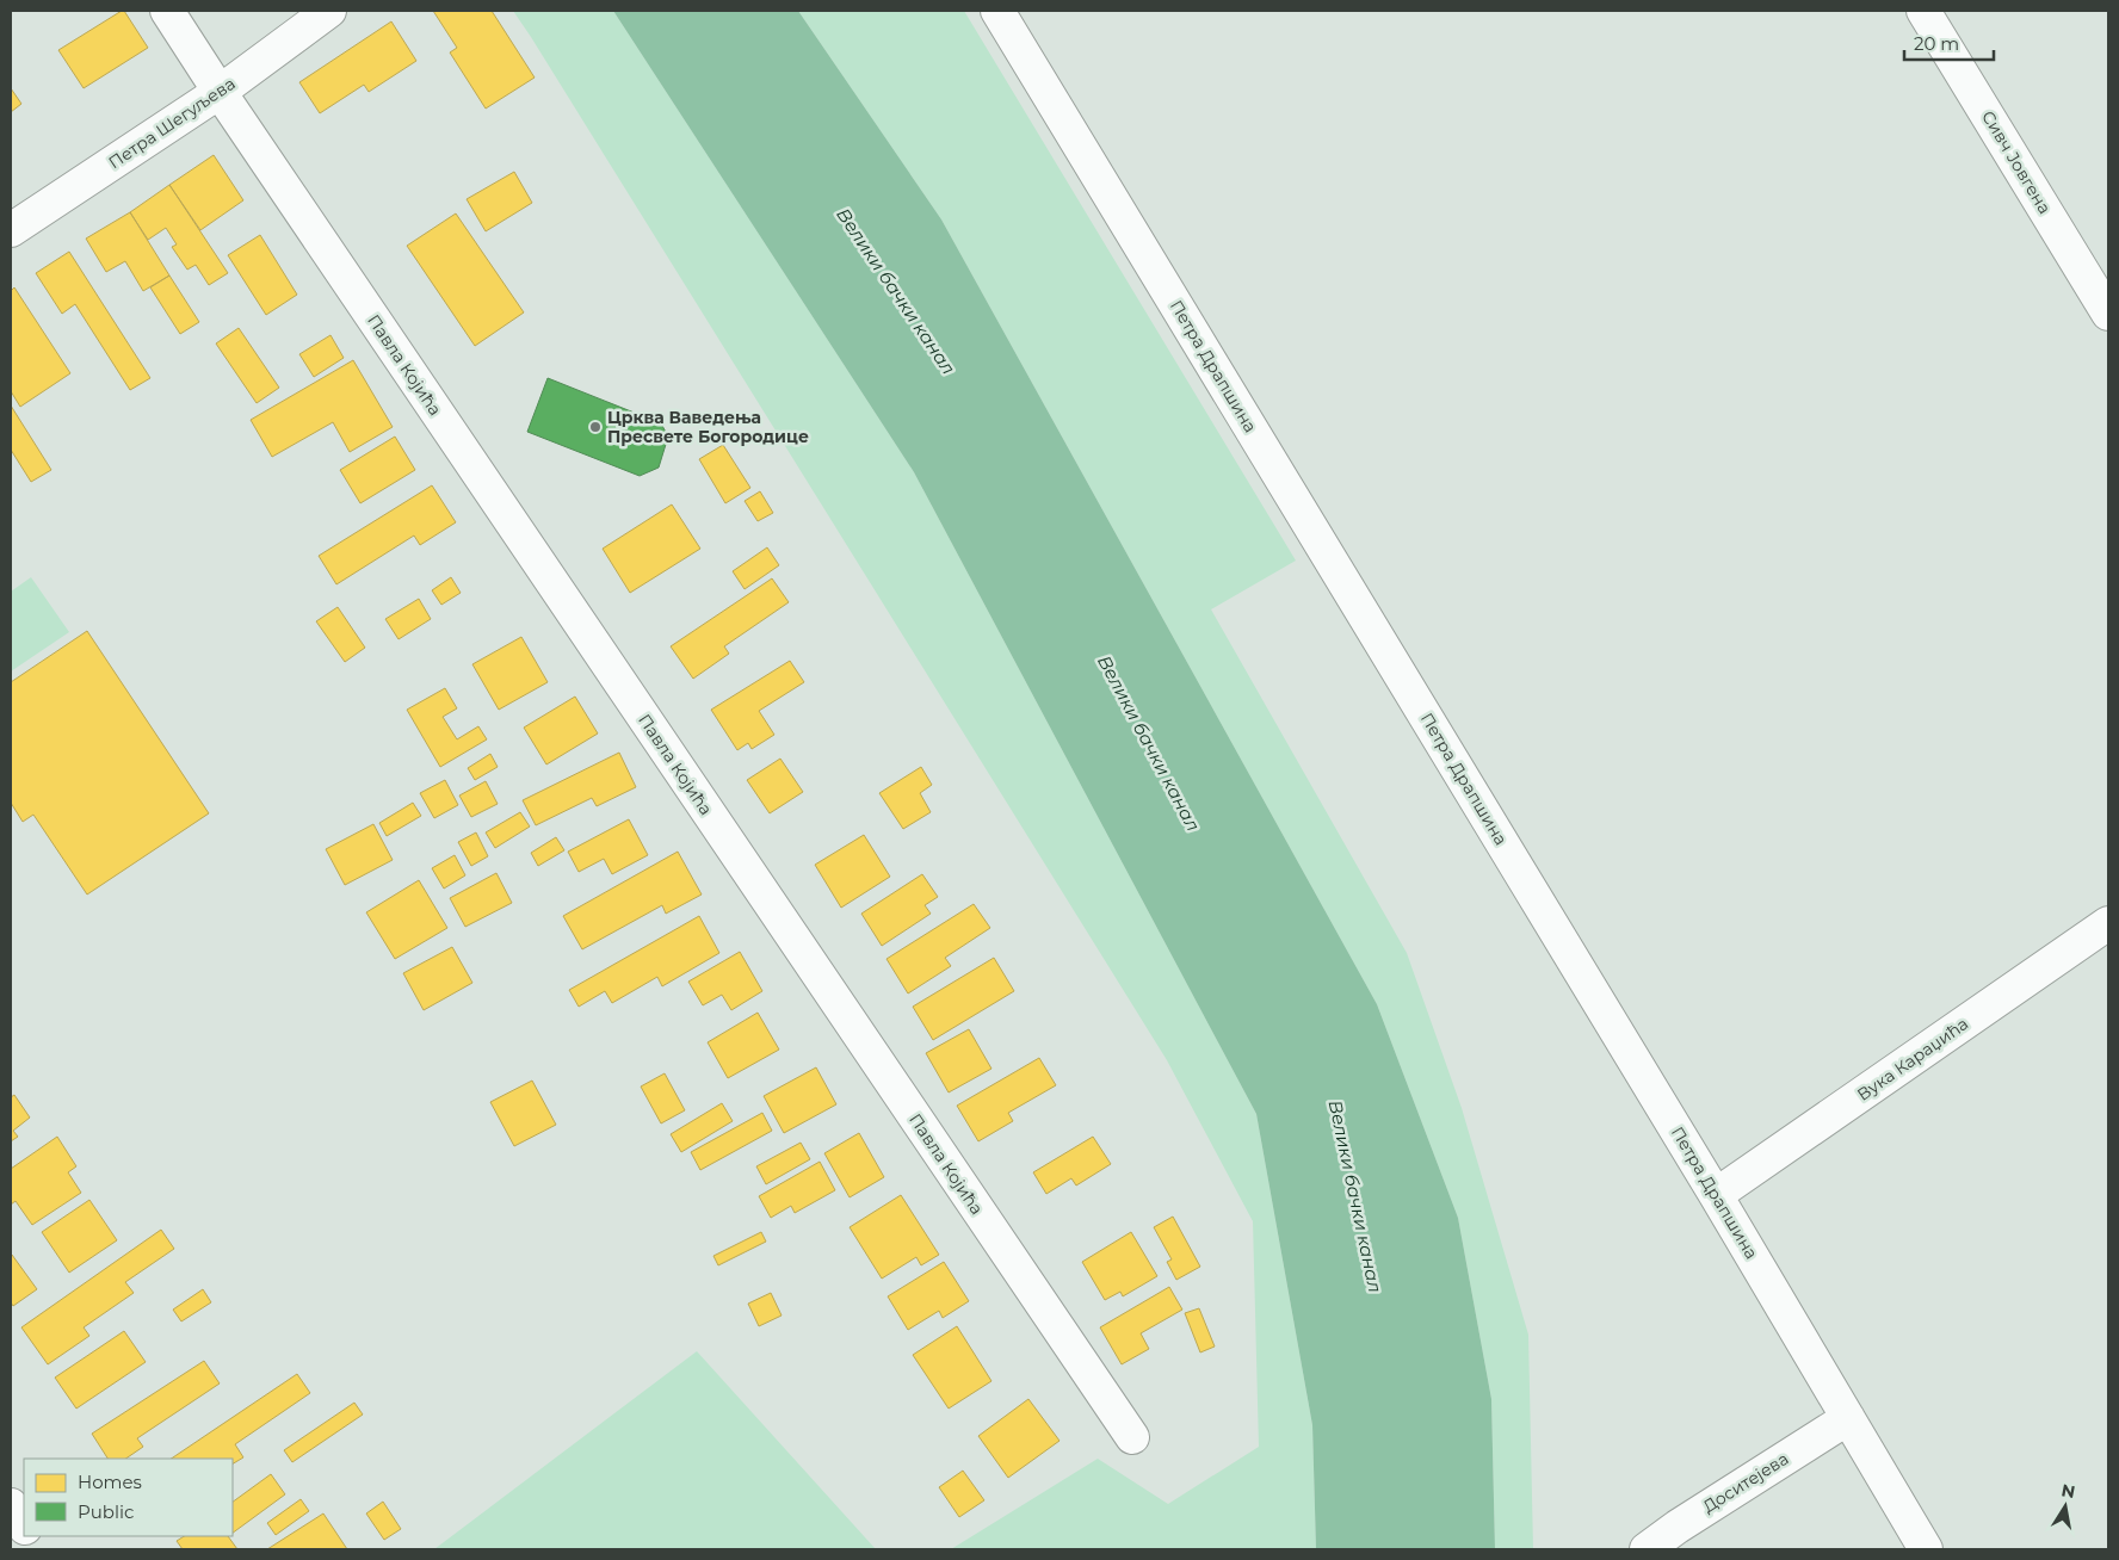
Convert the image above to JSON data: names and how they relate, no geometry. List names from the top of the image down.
{
  "streets": {
    "street": [
      "Петра Шегуљева",
      "Сивч Јовгена",
      "Павла Којића",
      "Петра Драпшина",
      "Вука Караџића",
      "Доситејева"
    ]
  },
  "crossings": [
    ["Петра Шегуљева", "Павла Којића"],
    ["Петра Драпшина", "Вука Караџића"],
    ["Петра Драпшина", "Доситејева"]
  ],
  "water": ["Велики бачки канал"],
  "places": ["Црква Ваведења Пресвете Богородице"],
  "legend": ["Homes", "Public"],
  "scale_bar": "20 m",
  "north": "top"
}
